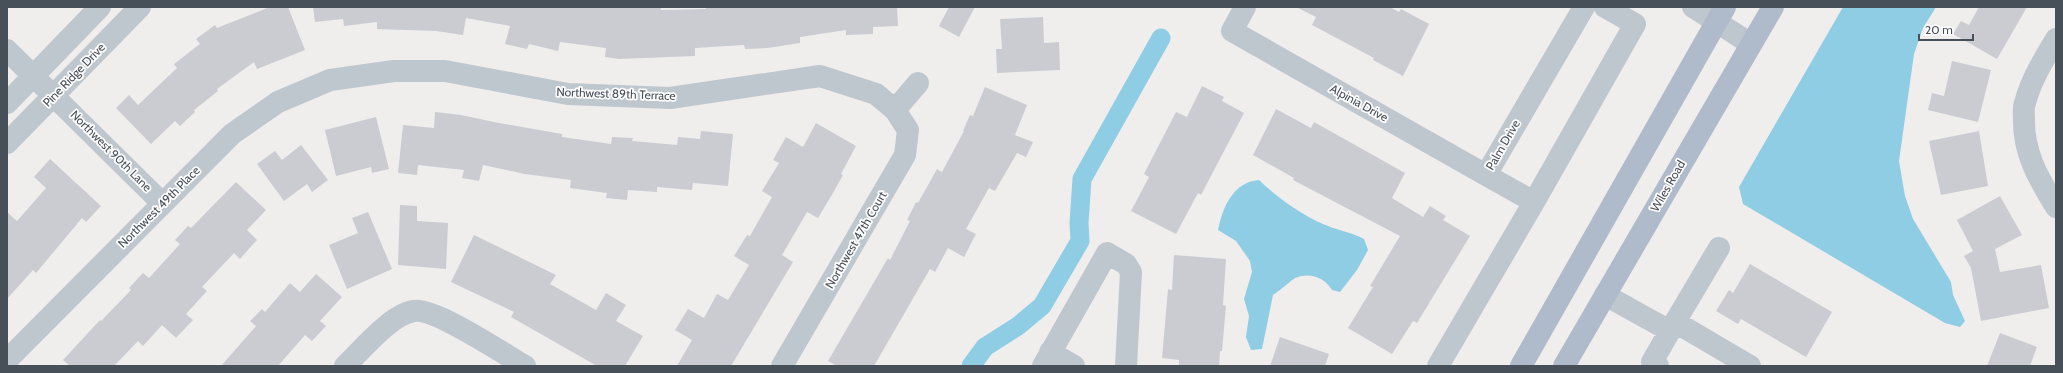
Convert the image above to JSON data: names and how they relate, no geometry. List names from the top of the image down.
{
  "streets": {
    "main road": ["Wiles Road"],
    "street": [
      "Pine Ridge Drive",
      "Northwest 89th Terrace",
      "Alpinia Drive",
      "Palm Drive",
      "Northwest 90th Lane",
      "Northwest 49th Place",
      "Northwest 47th Court"
    ]
  },
  "crossings": [
    ["Pine Ridge Drive", "Northwest 90th Lane"],
    ["Northwest 89th Terrace", "Northwest 49th Place"],
    ["Northwest 89th Terrace", "Northwest 47th Court"],
    ["Alpinia Drive", "Palm Drive"],
    ["Northwest 90th Lane", "Northwest 49th Place"]
  ],
  "scale_bar": "20 m"
}
